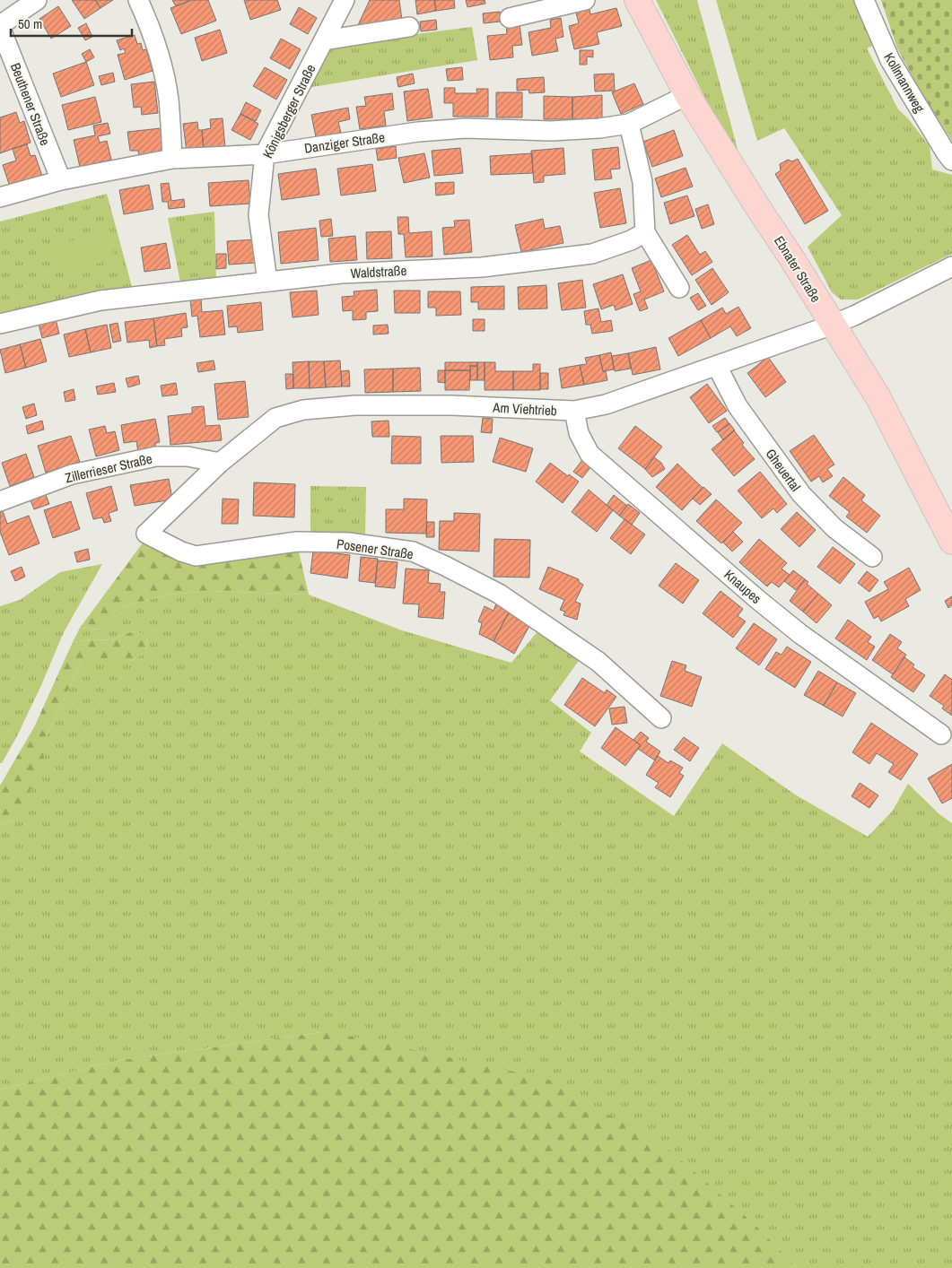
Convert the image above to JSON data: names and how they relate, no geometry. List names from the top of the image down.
{
  "streets": {
    "main road": ["Ebnater Straße"],
    "street": [
      "Kollmannweg",
      "Beuthener Straße",
      "Königsberger Straße",
      "Danziger Straße",
      "Waldstraße",
      "Am Viehtrieb",
      "Zillerrieser Straße",
      "Gheuertal",
      "Posener Straße",
      "Knaupes"
    ]
  },
  "crossings": [
    ["Beuthener Straße", "Danziger Straße"],
    ["Königsberger Straße", "Danziger Straße"],
    ["Königsberger Straße", "Waldstraße"],
    ["Danziger Straße", "Ebnater Straße"],
    ["Ebnater Straße", "Am Viehtrieb"],
    ["Am Viehtrieb", "Zillerrieser Straße"],
    ["Am Viehtrieb", "Gheuertal"],
    ["Am Viehtrieb", "Posener Straße"],
    ["Am Viehtrieb", "Knaupes"],
    ["Zillerrieser Straße", "Posener Straße"]
  ],
  "scale_bar": "50 m"
}
